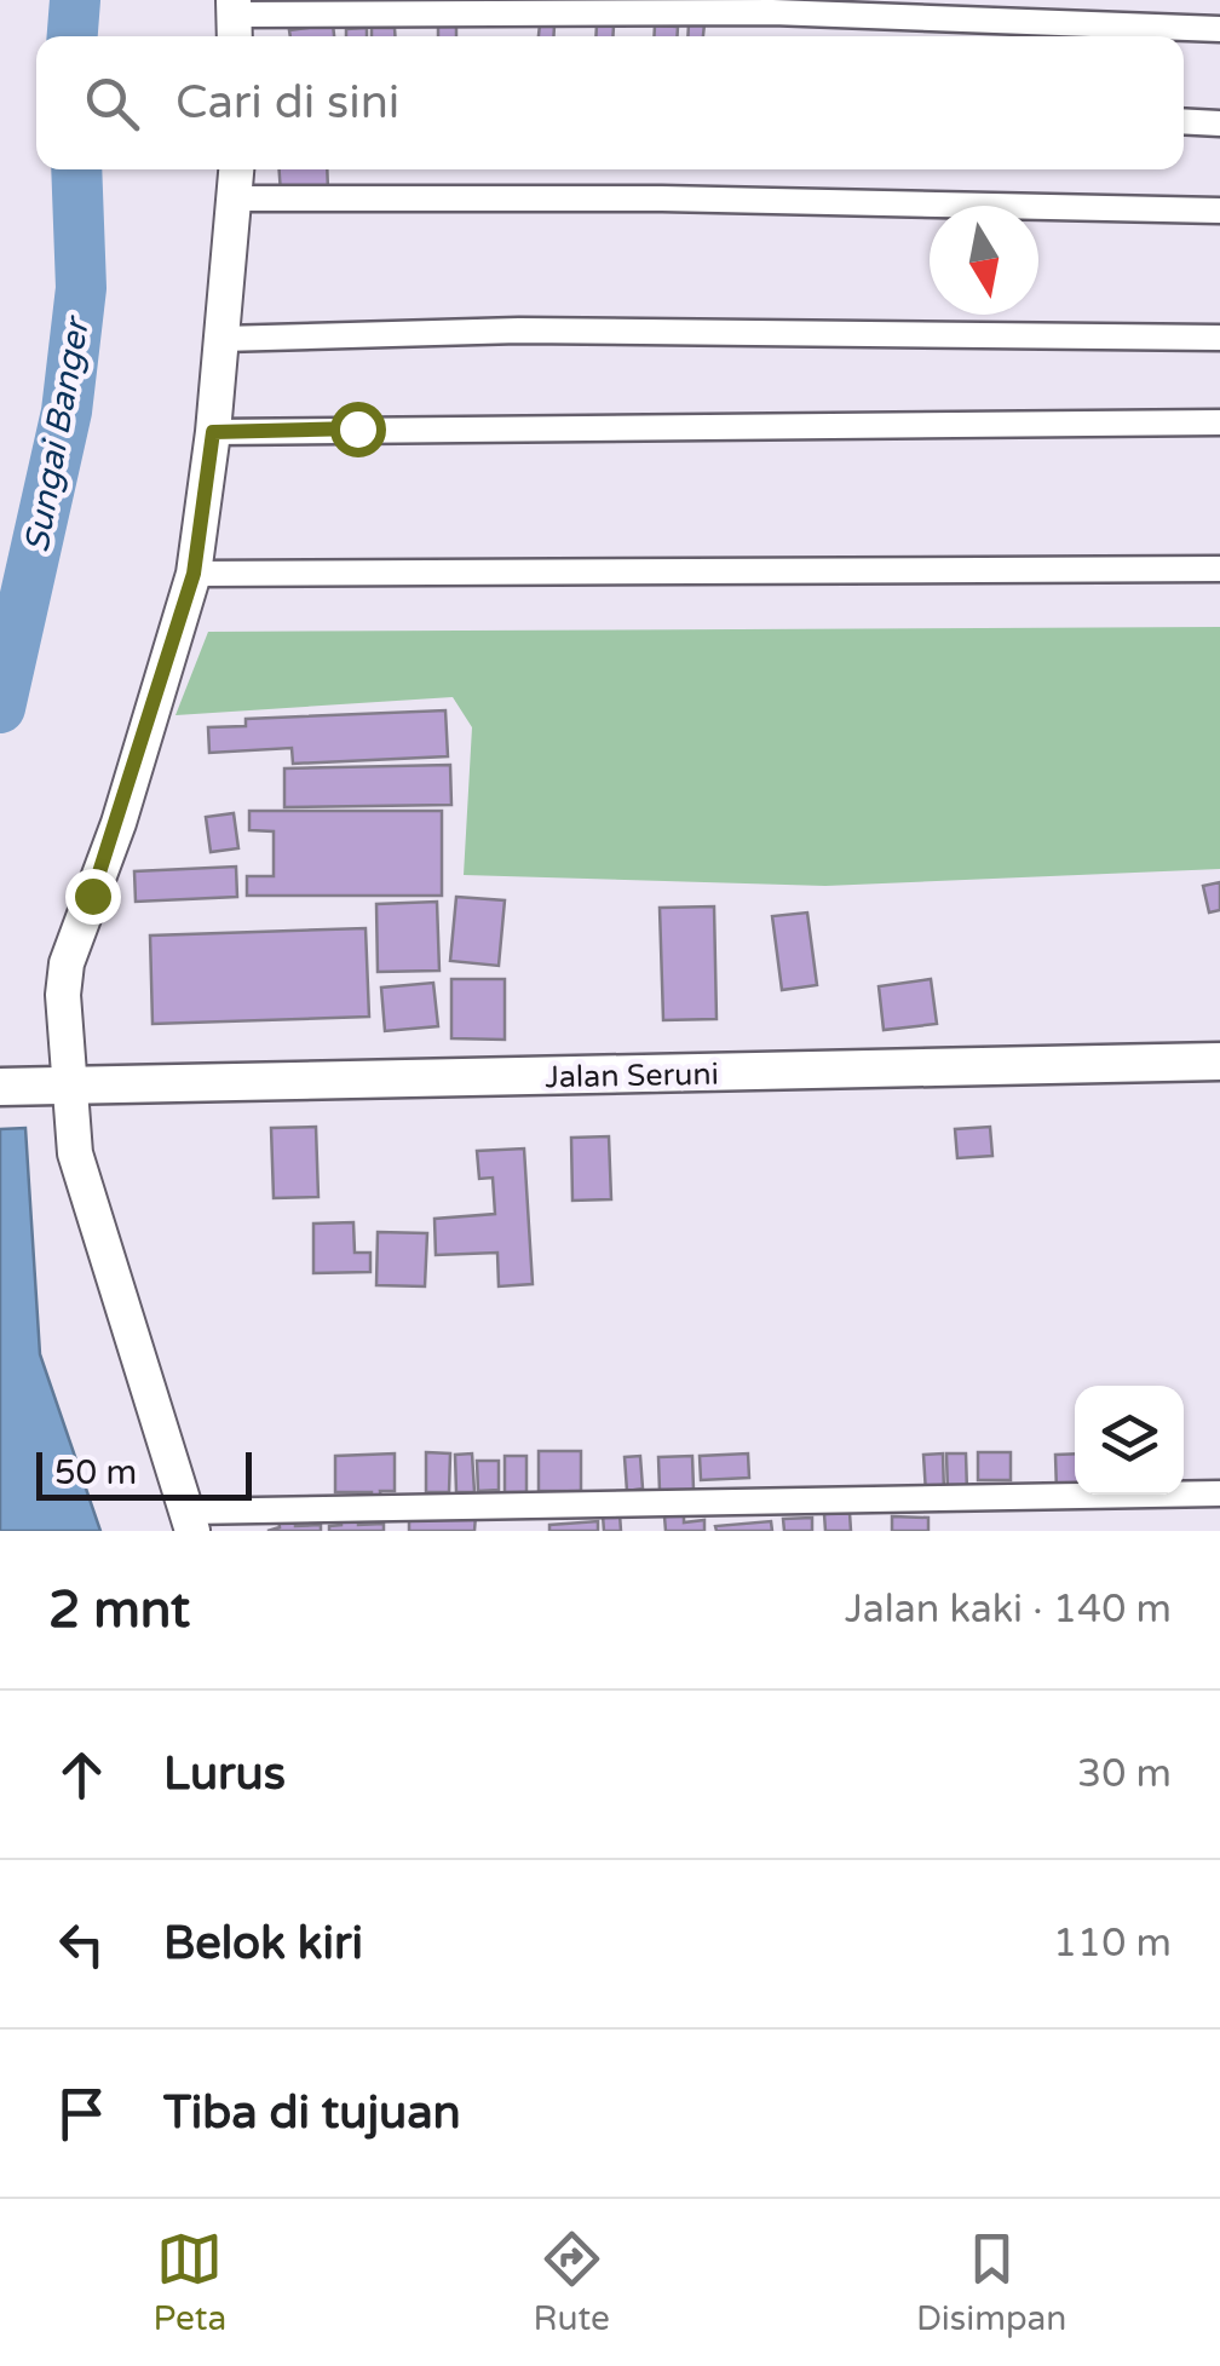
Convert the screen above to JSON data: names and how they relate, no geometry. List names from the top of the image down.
{
  "streets": {
    "main road": ["Jalan Seruni"]
  },
  "water": ["Sungai Banger"],
  "scale_bar": "50 m",
  "north": "bottom",
  "page": {
    "search": "Cari di sini",
    "scale": "50 m",
    "heading": ["2 mnt", "Jalan kaki · 140 m"],
    "list": [
      ["Lurus", "30 m"],
      ["Belok kiri", "110 m"],
      "Tiba di tujuan"
    ],
    "nav": ["Peta", "Rute", "Disimpan"]
  }
}
